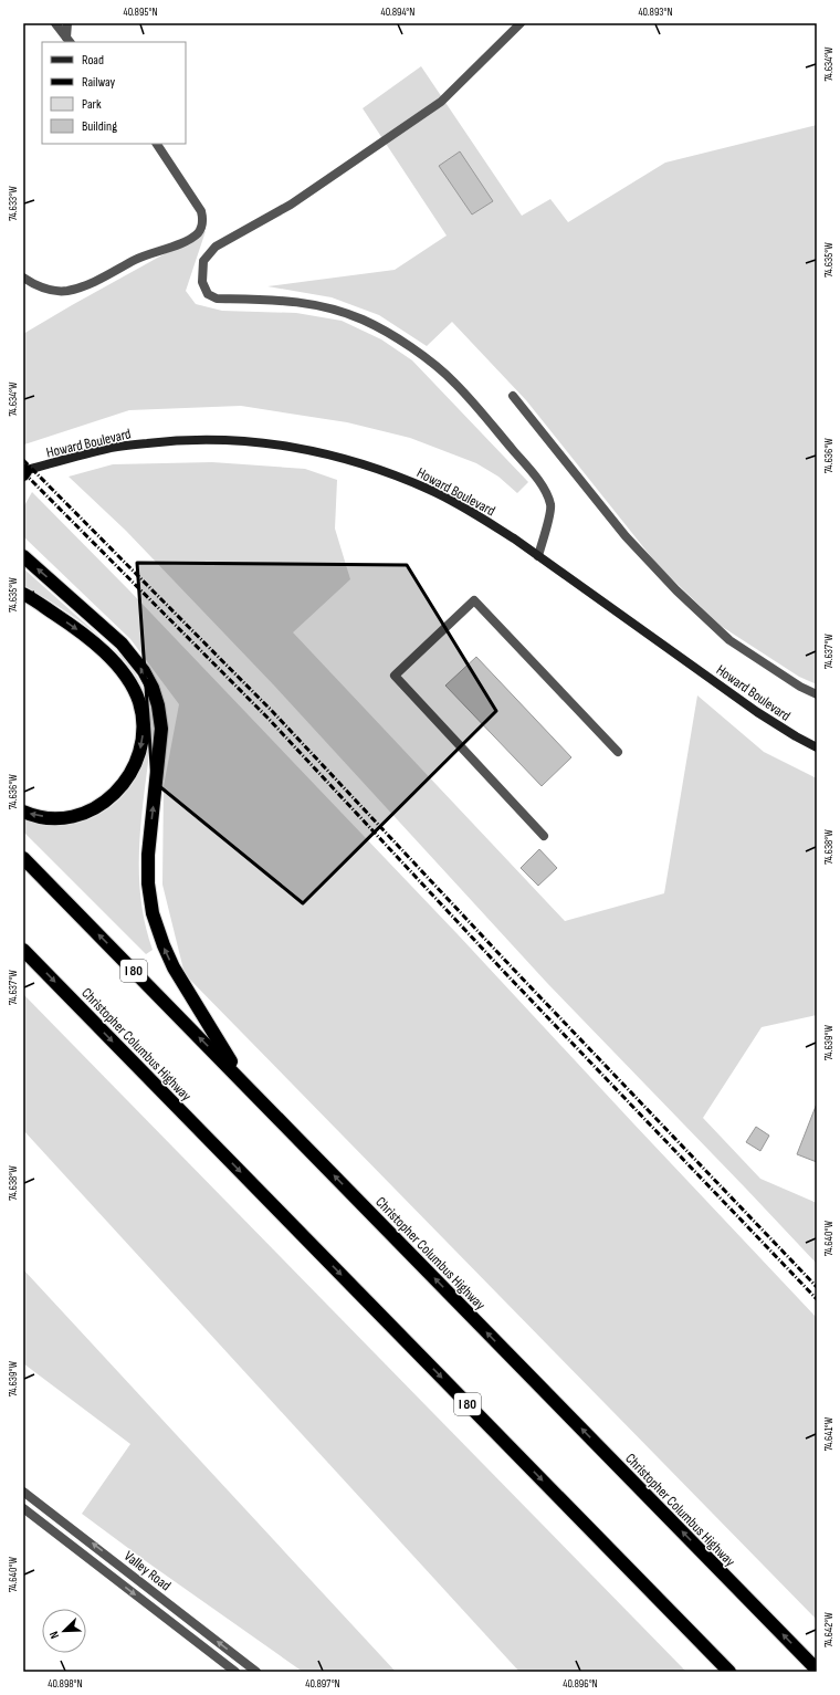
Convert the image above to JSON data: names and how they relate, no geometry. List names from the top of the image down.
{
  "streets": {
    "highway": ["I 80", "Christopher Columbus Highway"],
    "main road": ["Howard Boulevard"],
    "street": ["Valley Road"]
  },
  "legend": [
    "Road",
    "Railway",
    "Park",
    "Building"
  ],
  "north": "bottom left",
  "coordinates": [
    "40.895°N",
    "40.894°N",
    "40.893°N",
    "74.634°W",
    "74.633°W",
    "74.635°W",
    "74.636°W",
    "74.637°W",
    "74.638°W",
    "74.639°W",
    "74.640°W",
    "74.641°W",
    "74.642°W",
    "40.898°N",
    "40.897°N",
    "40.896°N"
  ]
}
